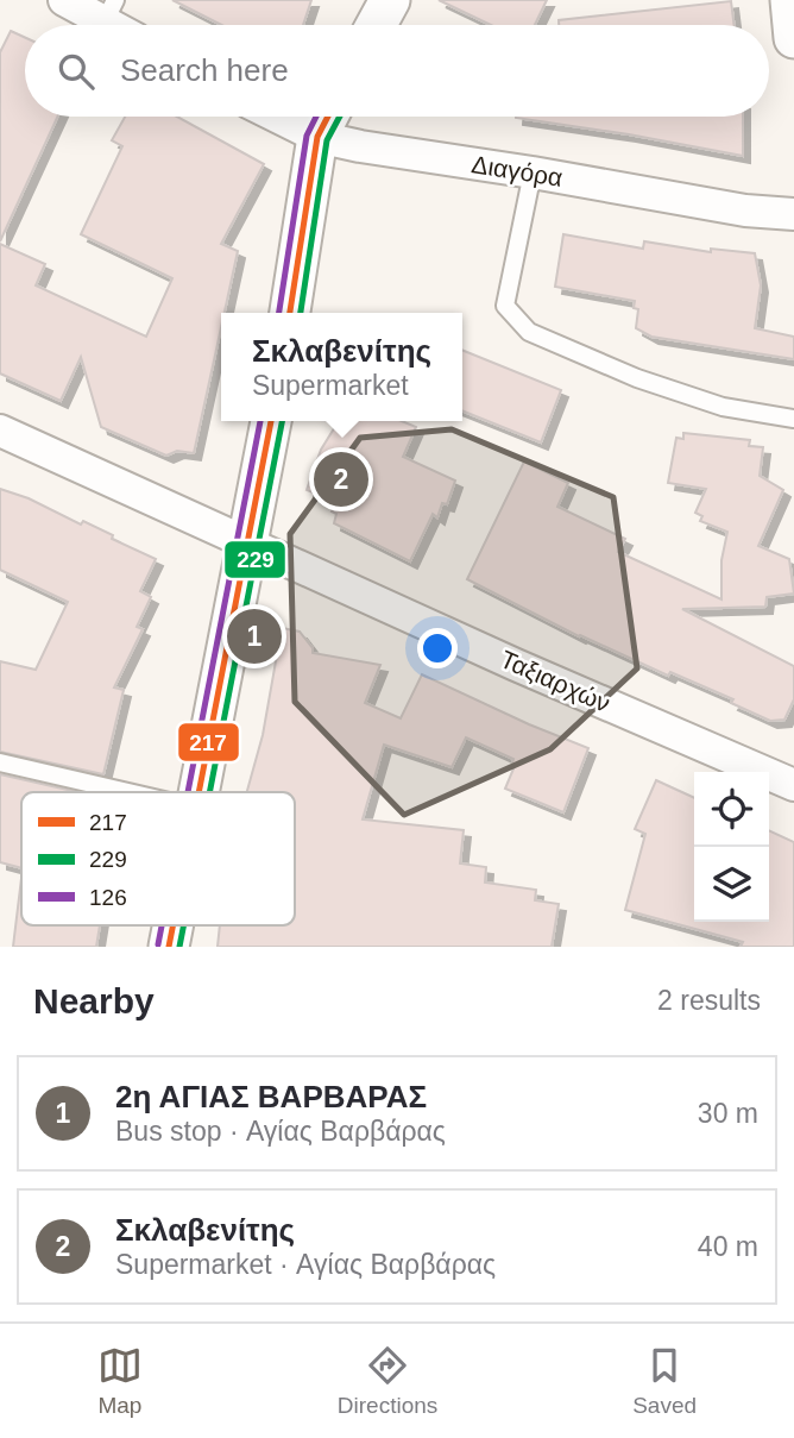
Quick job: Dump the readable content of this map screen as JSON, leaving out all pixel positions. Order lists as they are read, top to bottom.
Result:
{
  "streets": {
    "street": ["Διαγόρα", "Ταξιαρχών"]
  },
  "lines": ["transit line 217", "transit line 229", "transit line 126"],
  "legend": ["217", "229", "126"],
  "page": {
    "search": "Search here",
    "popup": ["Σκλαβενίτης", "Supermarket"],
    "pins": ["2", "1"],
    "heading": ["Nearby", "2 results"],
    "list": [
      {
        "mark": "1",
        "name": "2η ΑΓΙΑΣ ΒΑΡΒΑΡΑΣ",
        "note": "Bus stop · Αγίας Βαρβάρας",
        "value": "30 m"
      },
      {
        "mark": "2",
        "name": "Σκλαβενίτης",
        "note": "Supermarket · Αγίας Βαρβάρας",
        "value": "40 m"
      }
    ],
    "nav": ["Map", "Directions", "Saved"]
  }
}
